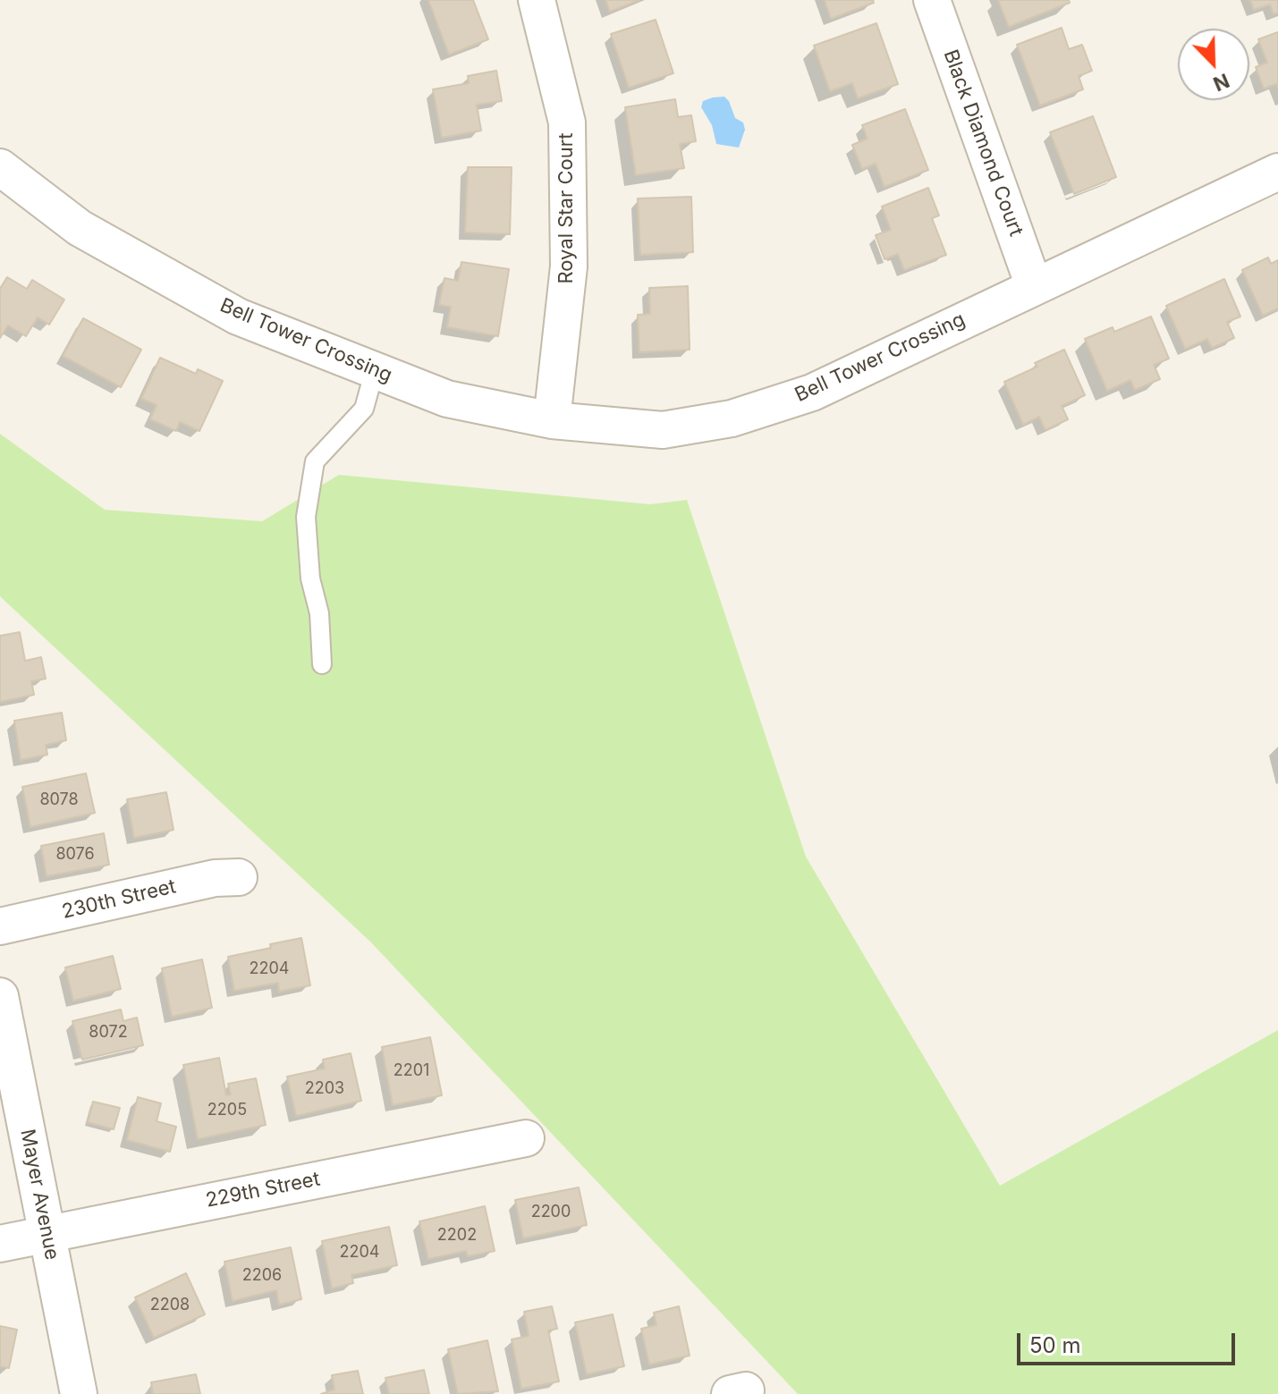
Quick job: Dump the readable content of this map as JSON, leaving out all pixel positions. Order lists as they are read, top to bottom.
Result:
{
  "streets": {
    "street": [
      "Black Diamond Court",
      "Royal Star Court",
      "Bell Tower Crossing",
      "230th Street",
      "229th Street",
      "Mayer Avenue"
    ]
  },
  "crossings": [
    ["Black Diamond Court", "Bell Tower Crossing"],
    ["Royal Star Court", "Bell Tower Crossing"],
    ["229th Street", "Mayer Avenue"]
  ],
  "house_numbers": [
    "8078",
    "8076",
    "2204",
    "8072",
    "2201",
    "2203",
    "2205",
    "2200",
    "2202",
    "2204",
    "2206",
    "2208"
  ],
  "scale_bar": "50 m",
  "north": "bottom right"
}
